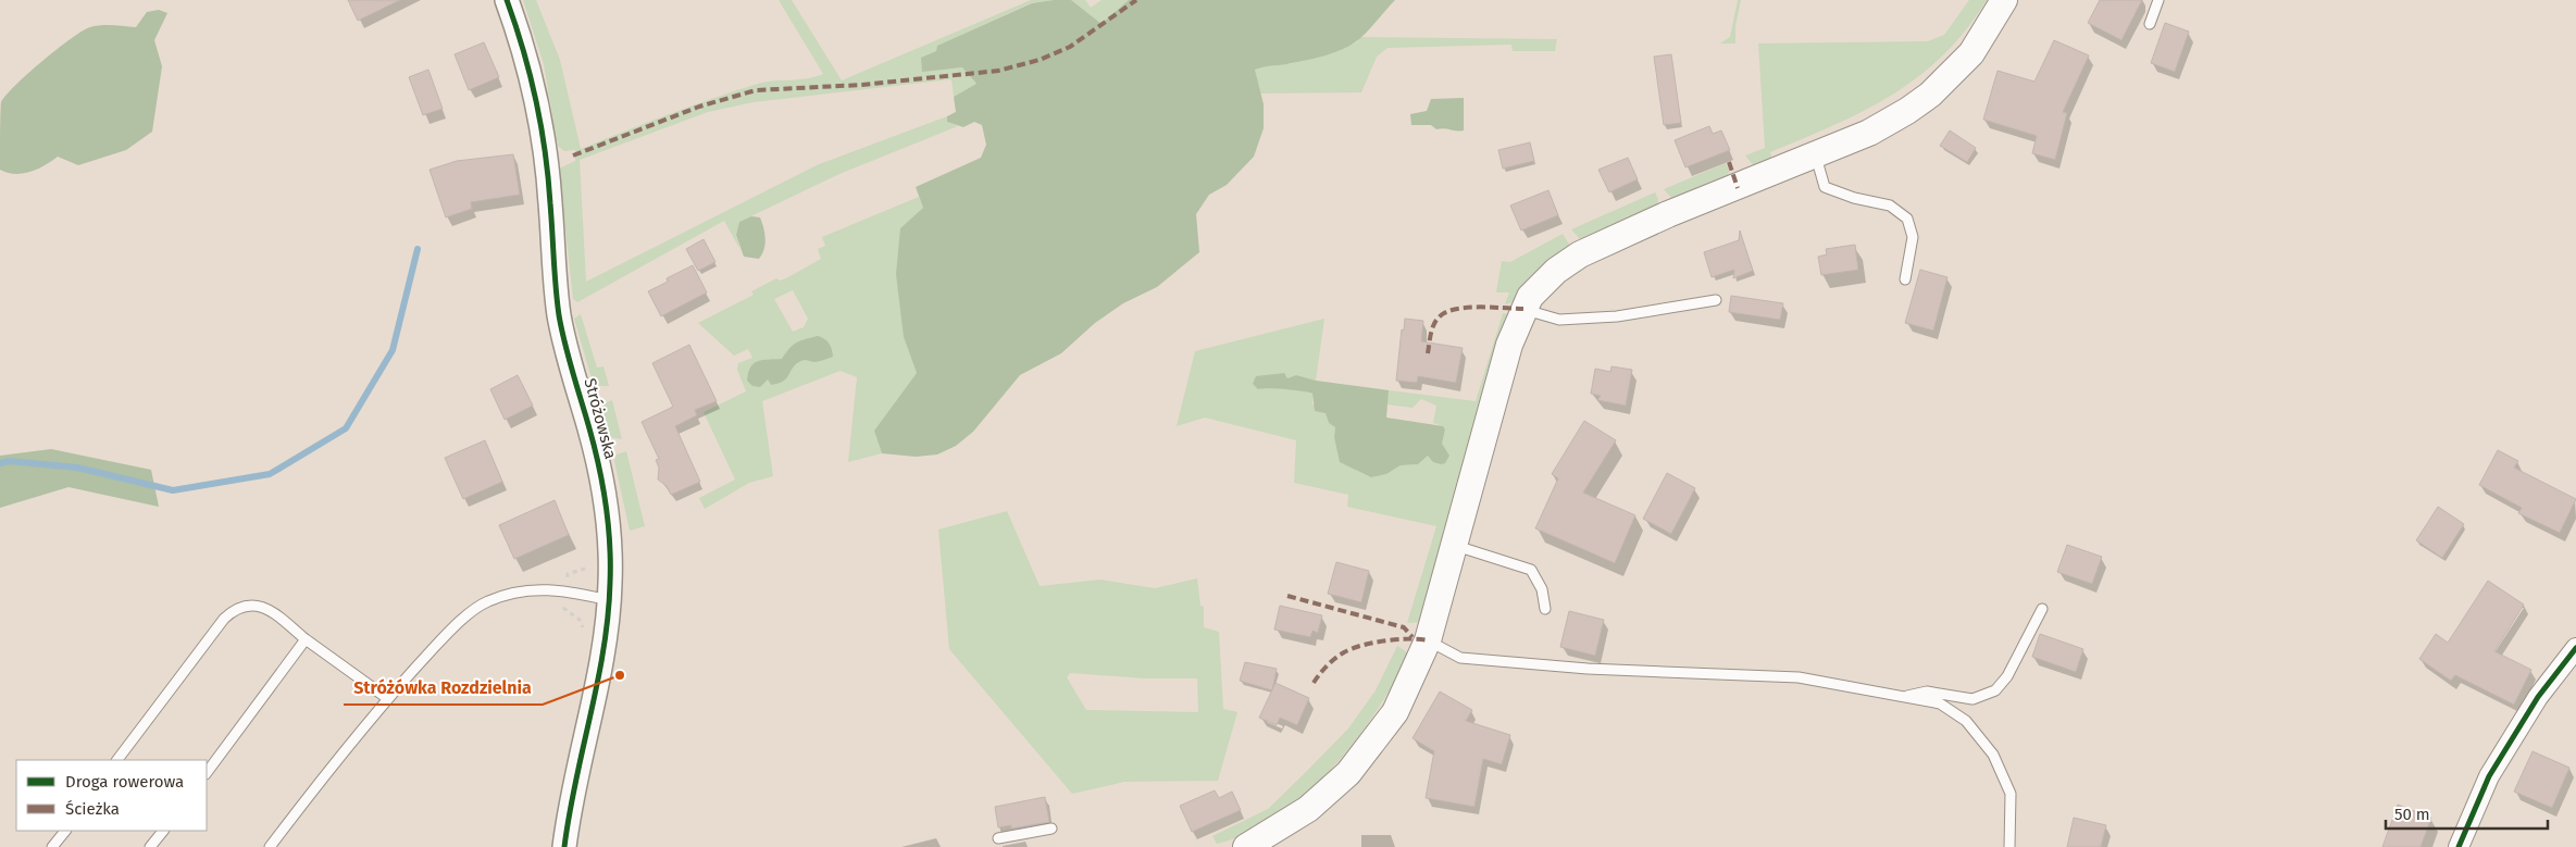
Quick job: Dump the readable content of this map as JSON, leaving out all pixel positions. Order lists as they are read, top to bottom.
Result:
{
  "streets": {
    "street": ["Stróżowska"]
  },
  "places": ["Stróżówka Rozdzielnia"],
  "legend": ["Droga rowerowa", "Ścieżka"],
  "scale_bar": "50 m"
}
